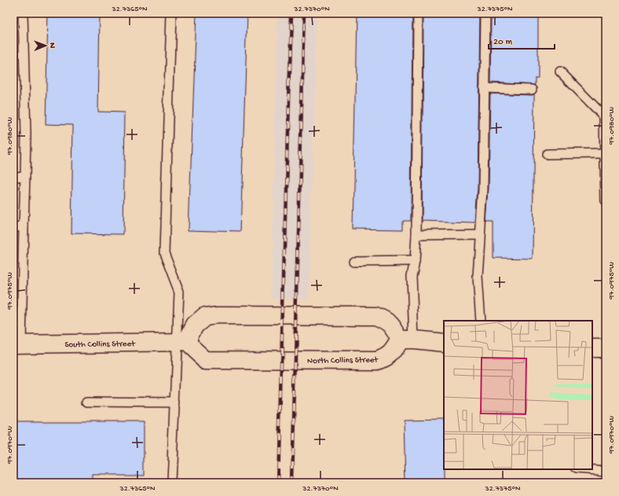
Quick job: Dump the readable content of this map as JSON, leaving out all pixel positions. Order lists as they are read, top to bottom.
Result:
{
  "streets": {
    "main road": ["South Collins Street", "North Collins Street"]
  },
  "crossings": [
    ["South Collins Street", "North Collins Street"]
  ],
  "scale_bar": "20 m",
  "north": "right",
  "coordinates": [
    "32.7365°N",
    "32.7370°N",
    "32.7375°N",
    "97.0980°W",
    "97.0975°W",
    "97.0970°W"
  ]
}
